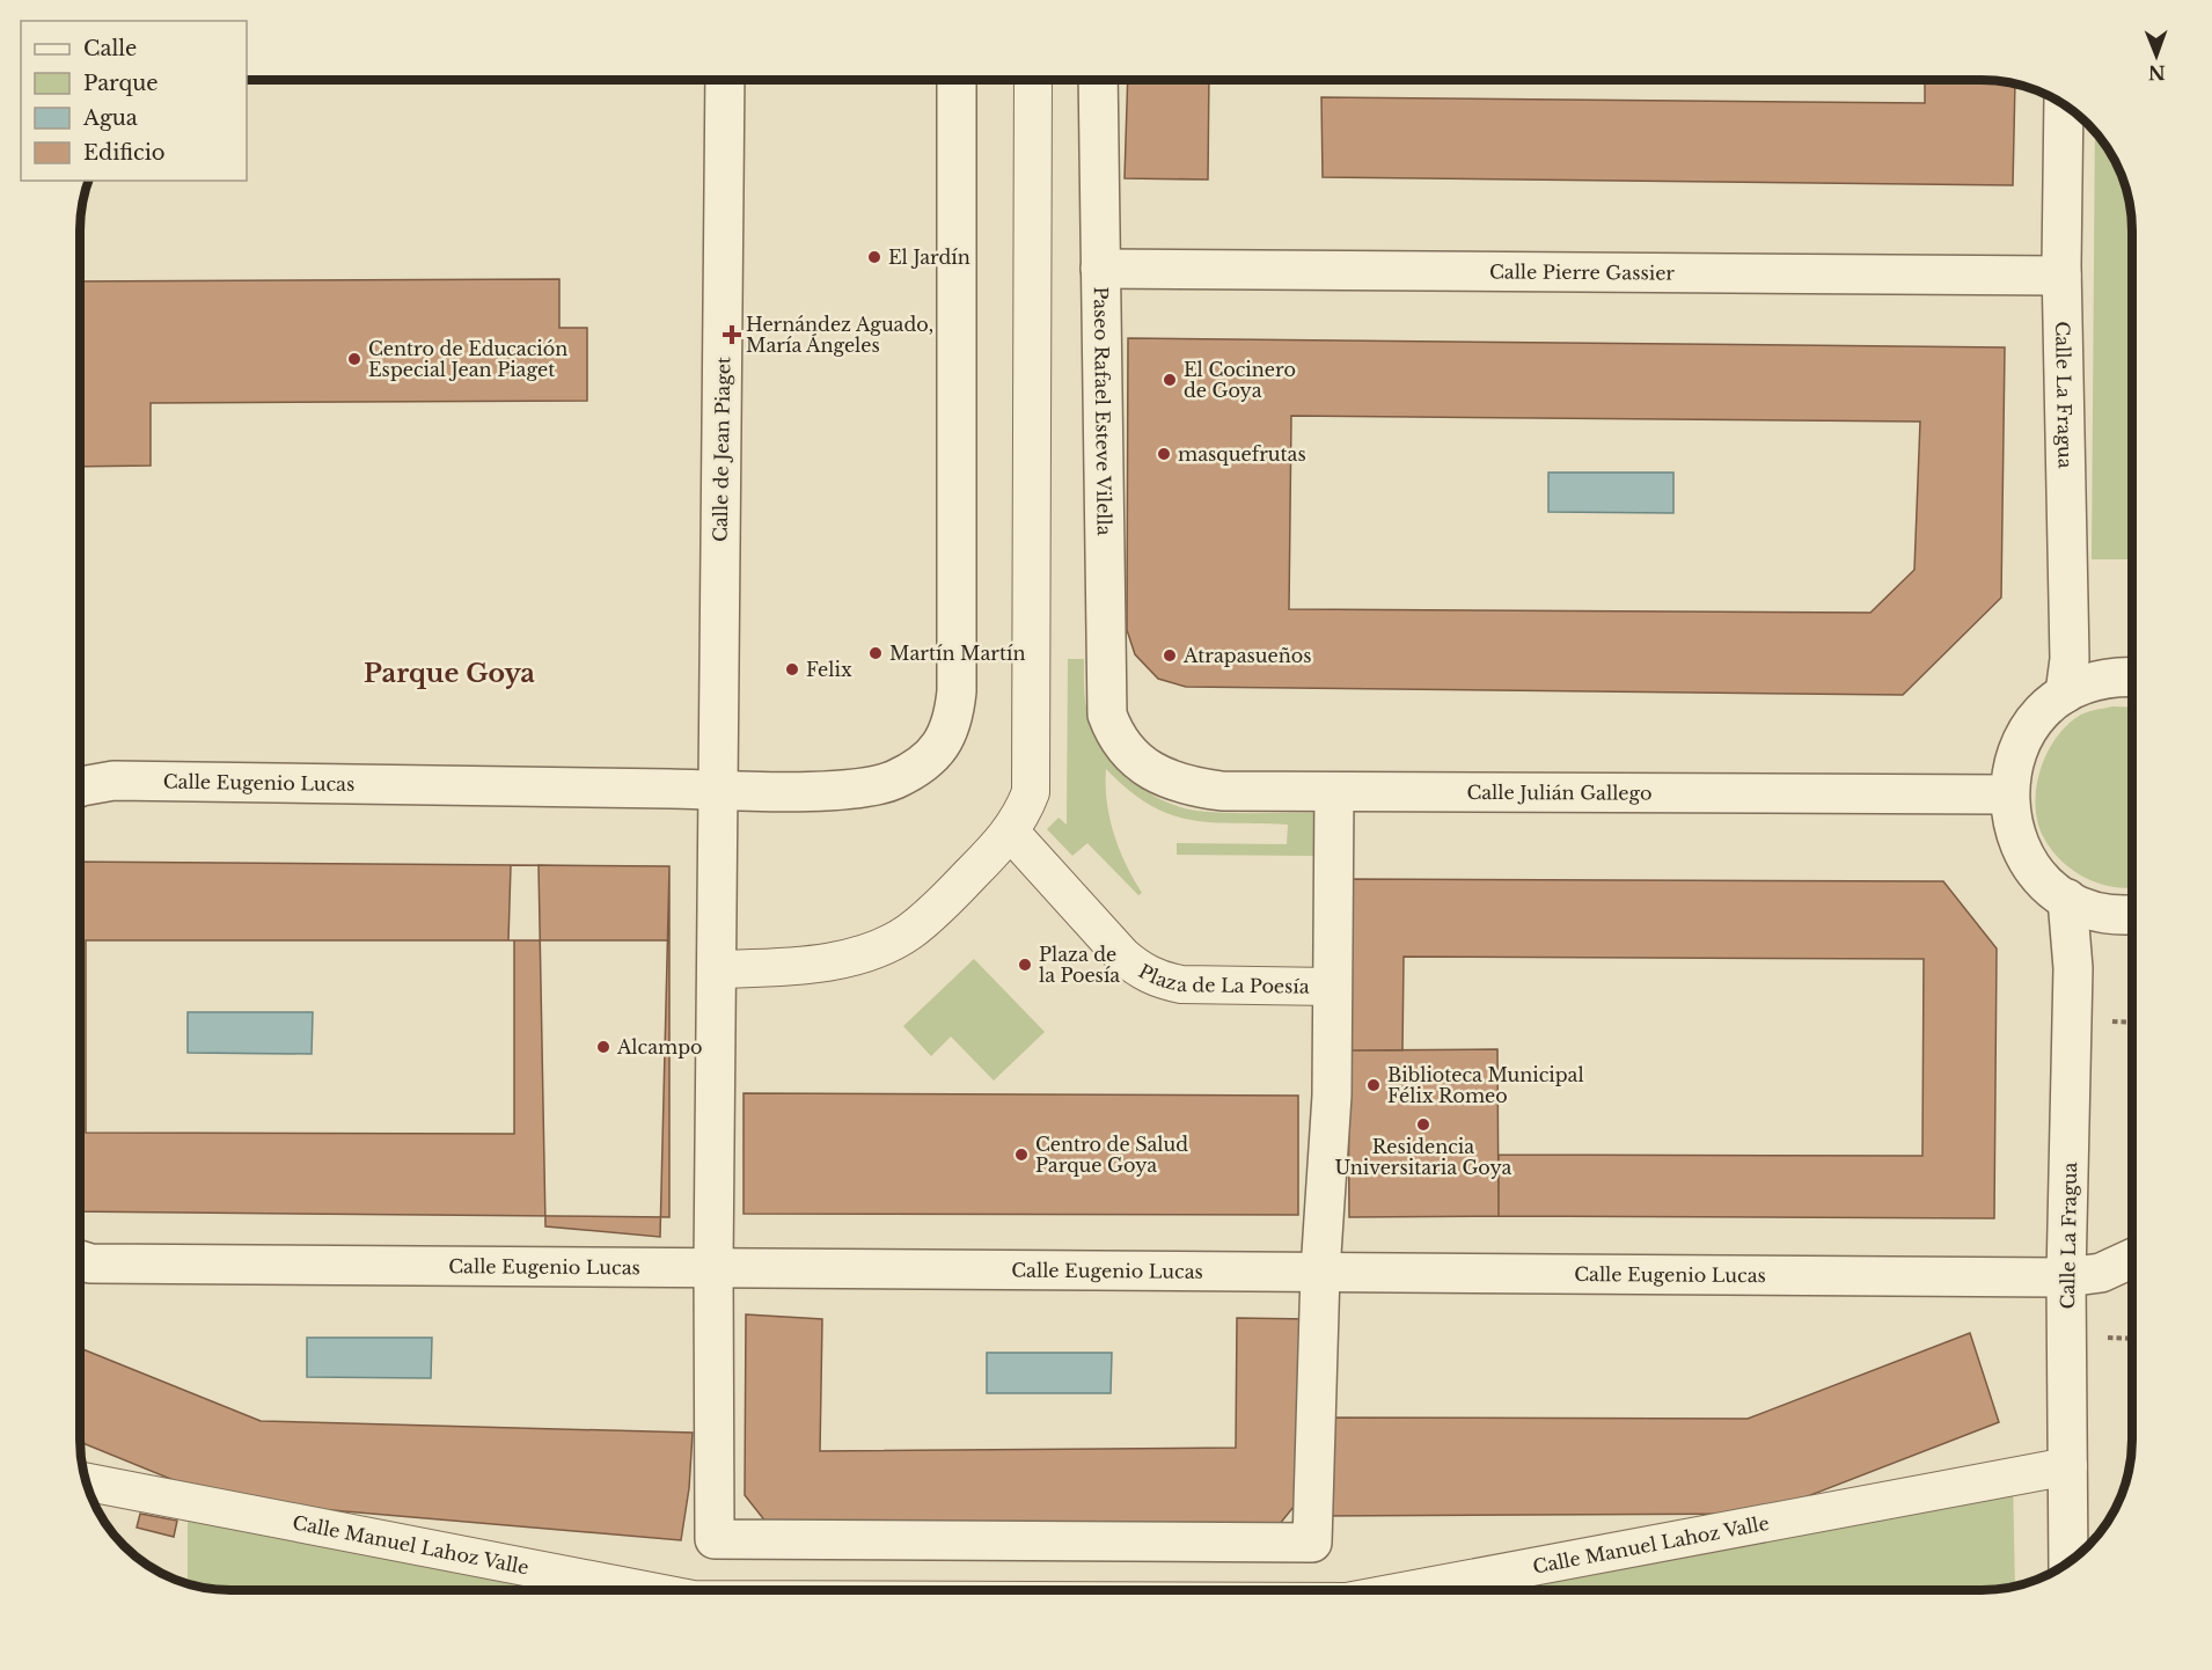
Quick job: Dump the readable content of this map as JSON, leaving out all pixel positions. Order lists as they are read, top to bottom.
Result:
{
  "streets": {
    "street": [
      "Calle Pierre Gassier",
      "Calle La Fragua",
      "Paseo Rafael Esteve Vilella",
      "Calle de Jean Piaget",
      "Calle Eugenio Lucas",
      "Calle Julián Gallego",
      "Plaza de La Poesía",
      "Calle Manuel Lahoz Valle"
    ]
  },
  "crossings": [
    ["Calle Pierre Gassier", "Calle La Fragua"],
    ["Calle Pierre Gassier", "Paseo Rafael Esteve Vilella"],
    ["Calle La Fragua", "Calle Eugenio Lucas"],
    ["Calle La Fragua", "Calle Manuel Lahoz Valle"],
    ["Paseo Rafael Esteve Vilella", "Calle Julián Gallego"],
    ["Calle de Jean Piaget", "Calle Eugenio Lucas"]
  ],
  "districts": ["Parque Goya"],
  "places": {
    "other": [
      "El Jardín",
      "Centro de Educación Especial Jean Piaget",
      "El Cocinero de Goya",
      "masquefrutas",
      "Martín Martín",
      "Atrapasueños",
      "Felix",
      "Plaza de la Poesía",
      "Alcampo",
      "Biblioteca Municipal Félix Romeo",
      "Residencia Universitaria Goya",
      "Centro de Salud Parque Goya"
    ],
    "health": ["Hernández Aguado, María Ángeles"]
  },
  "legend": [
    "Calle",
    "Parque",
    "Agua",
    "Edificio"
  ],
  "north": "bottom"
}
